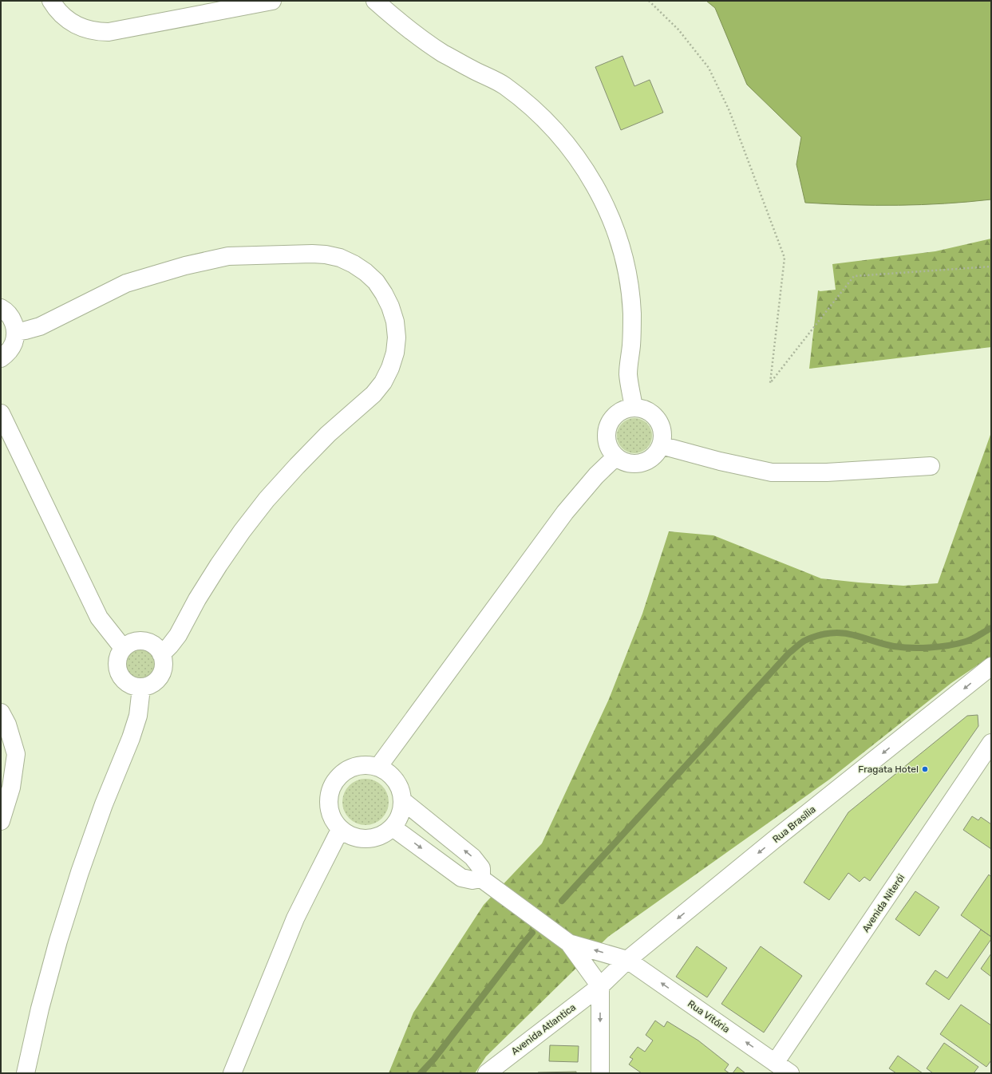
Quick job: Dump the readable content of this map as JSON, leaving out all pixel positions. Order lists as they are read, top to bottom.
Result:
{
  "streets": {
    "street": [
      "Rua Brasília",
      "Avenida Niterói",
      "Rua Vitória",
      "Avenida Atlantica"
    ]
  },
  "crossings": [
    ["Rua Brasília", "Rua Vitória"],
    ["Rua Brasília", "Avenida Atlantica"],
    ["Avenida Niterói", "Rua Vitória"]
  ],
  "one_way": ["Rua Brasília", "Rua Vitória"],
  "places": ["Fragata Hotel"]
}
